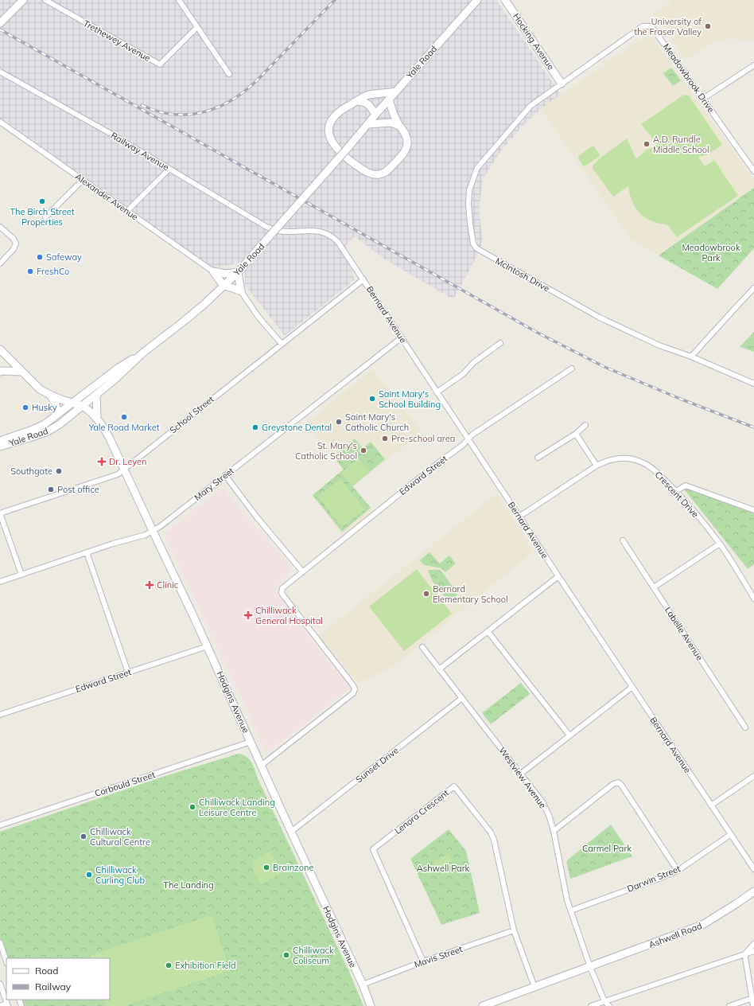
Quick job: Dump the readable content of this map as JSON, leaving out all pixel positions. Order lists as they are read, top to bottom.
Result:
{
  "streets": {
    "main road": [
      "Hocking Avenue",
      "Yale Road",
      "Hodgins Avenue",
      "Ashwell Road"
    ],
    "street": [
      "Trethewey Avenue",
      "Meadowbrook Drive",
      "Railway Avenue",
      "Alexander Avenue",
      "McIntosh Drive",
      "Bernard Avenue",
      "School Street",
      "Edward Street",
      "Mary Street",
      "Crescent Drive",
      "Labelle Avenue",
      "Sunset Drive",
      "Westview Avenue",
      "Corbould Street",
      "Lenora Crescent",
      "Darwin Street",
      "Mavis Street"
    ]
  },
  "crossings": [
    ["Hocking Avenue", "Meadowbrook Drive"],
    ["Hocking Avenue", "McIntosh Drive"],
    ["Yale Road", "Hodgins Avenue"],
    ["Meadowbrook Drive", "McIntosh Drive"],
    ["Railway Avenue", "Bernard Avenue"],
    ["Bernard Avenue", "School Street"],
    ["Bernard Avenue", "Edward Street"],
    ["Bernard Avenue", "Mary Street"],
    ["Bernard Avenue", "Crescent Drive"],
    ["Bernard Avenue", "Darwin Street"],
    ["School Street", "Hodgins Avenue"],
    ["Edward Street", "Hodgins Avenue"],
    ["Mary Street", "Hodgins Avenue"],
    ["Hodgins Avenue", "Sunset Drive"],
    ["Hodgins Avenue", "Corbould Street"],
    ["Hodgins Avenue", "Mavis Street"],
    ["Sunset Drive", "Westview Avenue"],
    ["Westview Avenue", "Darwin Street"],
    ["Westview Avenue", "Ashwell Road"],
    ["Lenora Crescent", "Ashwell Road"],
    ["Lenora Crescent", "Mavis Street"]
  ],
  "parks": [
    "Meadowbrook Park",
    "Carmel Park",
    "Ashwell Park",
    "The Landing"
  ],
  "places": {
    "other": [
      "University of the Fraser Valley",
      "A.D. Rundle Middle School",
      "The Birch Street Properties",
      "Safeway",
      "FreshCo",
      "Saint Mary's School Building",
      "Husky",
      "Yale Road Market",
      "Saint Mary's Catholic Church",
      "Greystone Dental",
      "Pre-school area",
      "St. Mary's Catholic School",
      "Southgate",
      "Post office",
      "Bernard Elementary School",
      "Chilliwack Landing Leisure Centre",
      "Chilliwack Cultural Centre",
      "Brainzone",
      "Chilliwack Curling Club",
      "Chilliwack Coliseum",
      "Exhibition Field"
    ],
    "health": ["Dr. Leyen", "Clinic", "Chilliwack General Hospital"]
  },
  "legend": ["Road", "Railway"]
}
